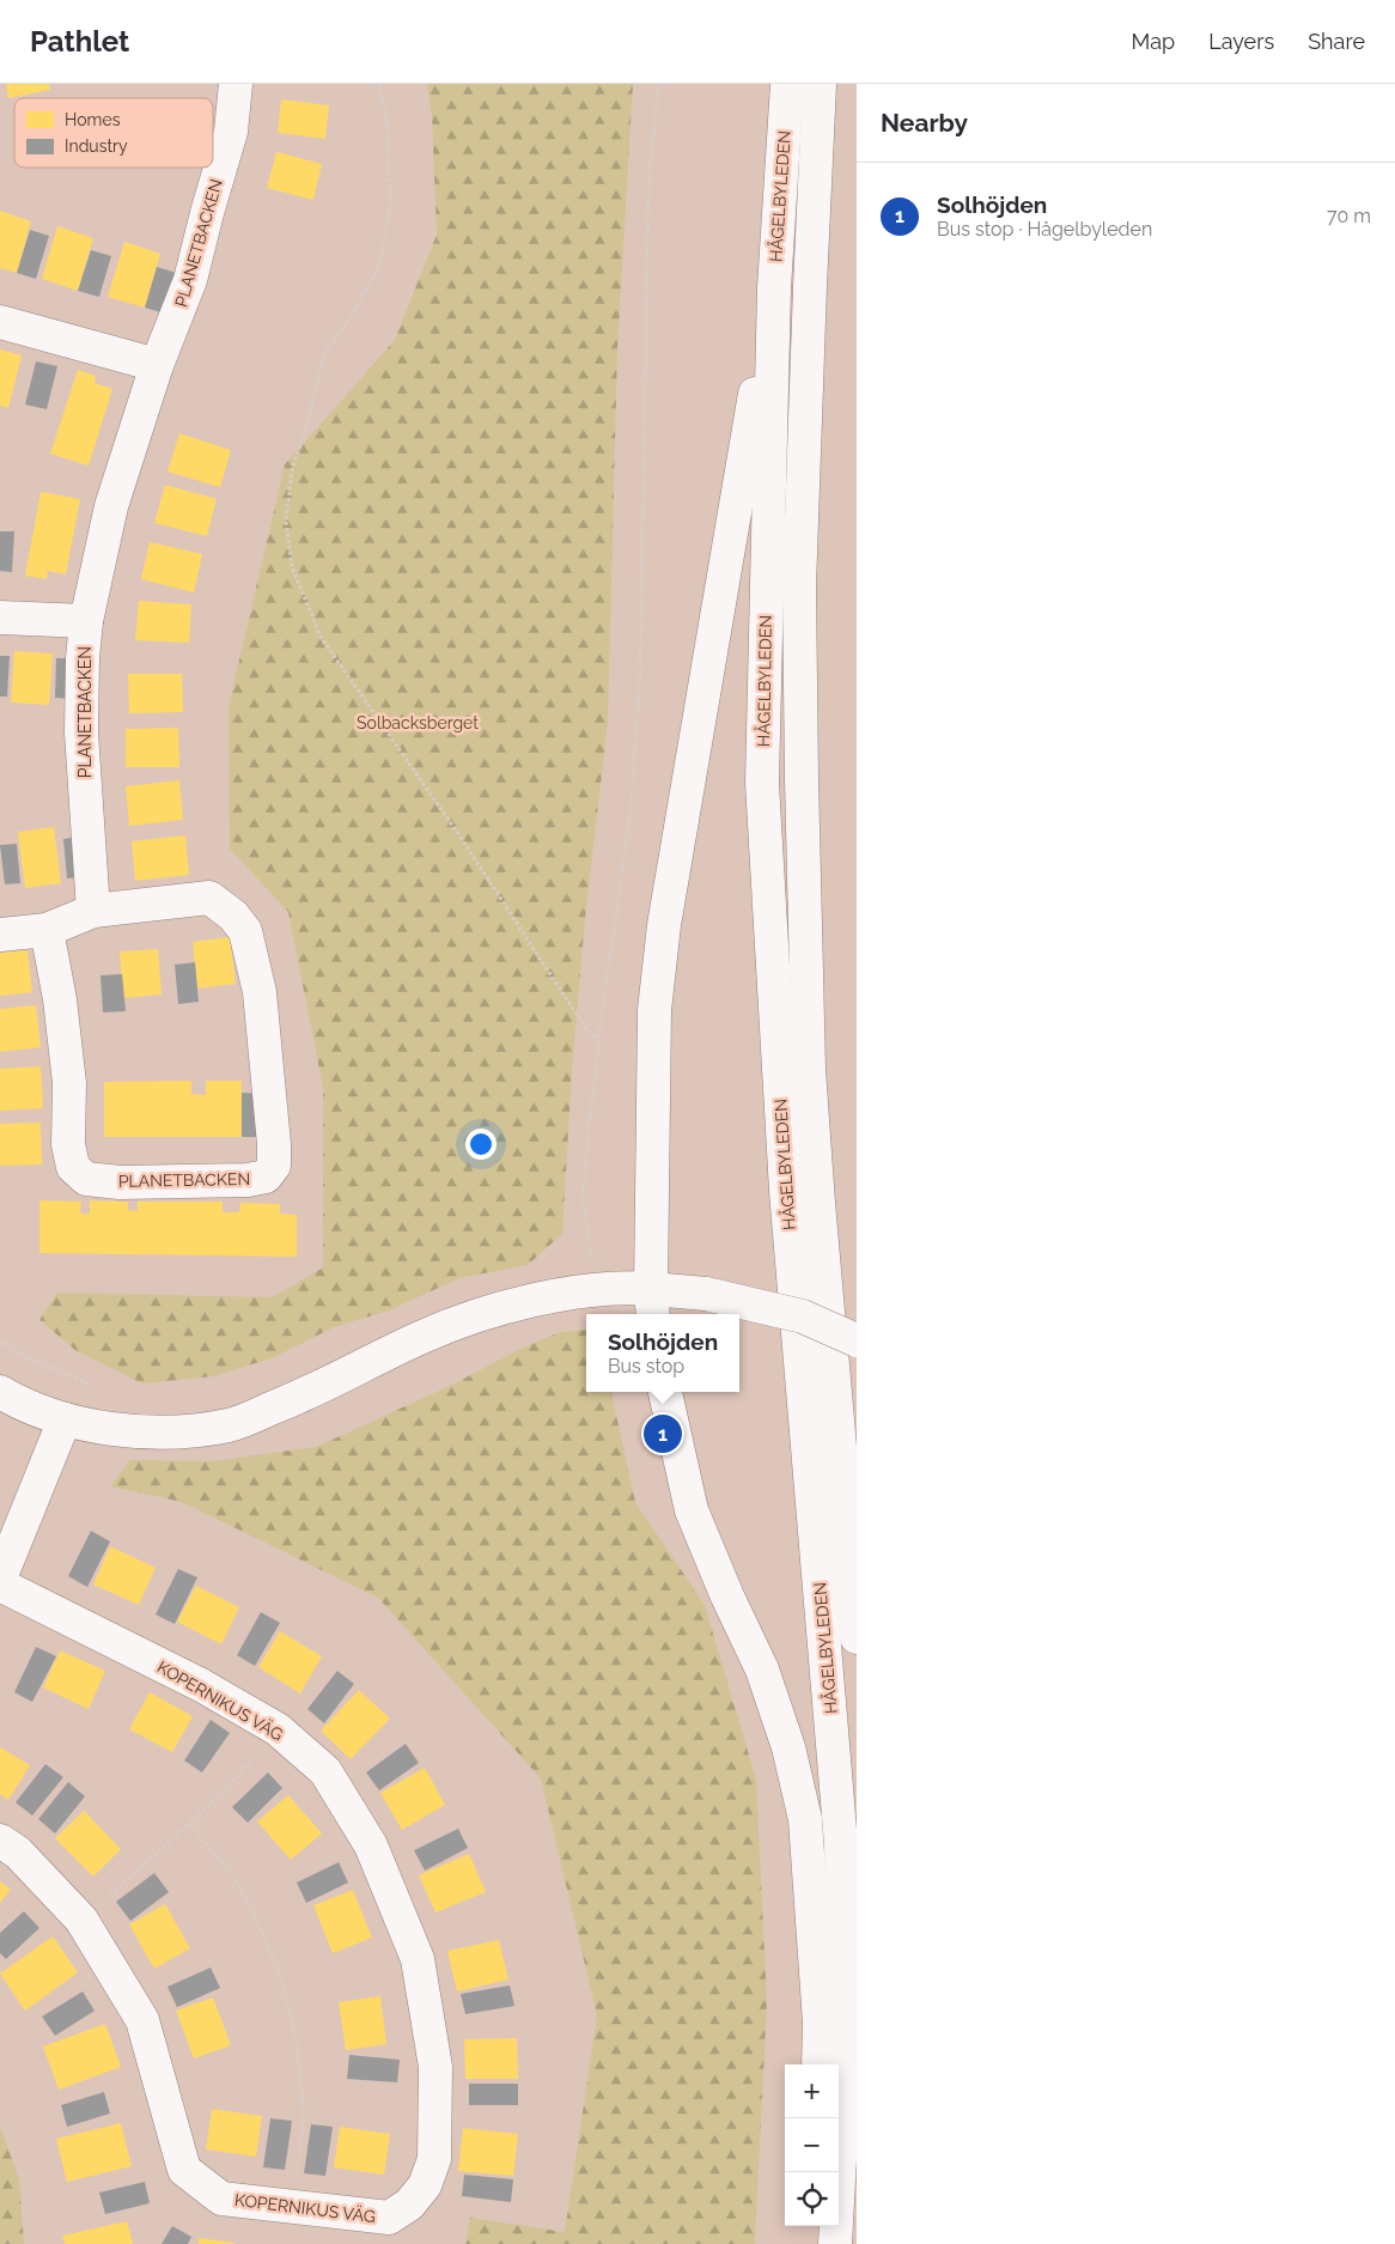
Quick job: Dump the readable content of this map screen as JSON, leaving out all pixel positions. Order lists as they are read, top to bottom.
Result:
{
  "streets": {
    "main road": ["HÅGELBYLEDEN", "PLANETBACKEN", "KOPERNIKUS VÄG"]
  },
  "parks": ["Solbacksberget"],
  "legend": ["Homes", "Industry"],
  "page": {
    "header": "Pathlet",
    "nav": ["Map", "Layers", "Share"],
    "heading": "Nearby",
    "list": [
      {
        "mark": "1",
        "name": "Solhöjden",
        "note": "Bus stop · Hågelbyleden",
        "value": "70 m"
      }
    ],
    "popup": ["Solhöjden", "Bus stop"],
    "pins": "1",
    "map_buttons": ["+", "−"]
  }
}
